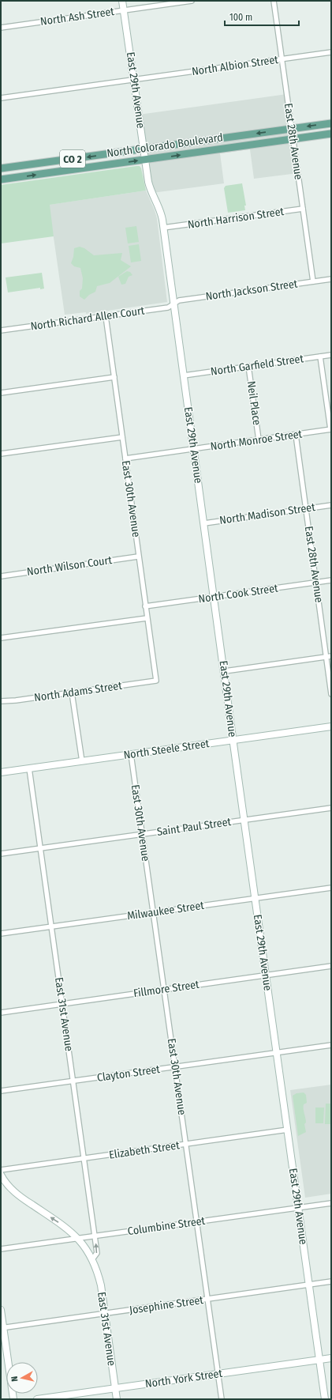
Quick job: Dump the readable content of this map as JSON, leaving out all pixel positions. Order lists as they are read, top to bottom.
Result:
{
  "streets": {
    "main road": ["North Colorado Boulevard", "CO 2"],
    "street": [
      "North Ash Street",
      "North Albion Street",
      "East 29th Avenue",
      "East 28th Avenue",
      "North Harrison Street",
      "North Jackson Street",
      "North Richard Allen Court",
      "North Garfield Street",
      "Neil Place",
      "North Monroe Street",
      "East 30th Avenue",
      "North Madison Street",
      "North Wilson Court",
      "North Cook Street",
      "North Adams Street",
      "North Steele Street",
      "Saint Paul Street",
      "Milwaukee Street",
      "Fillmore Street",
      "East 31st Avenue",
      "Clayton Street",
      "Elizabeth Street",
      "Columbine Street",
      "Josephine Street",
      "North York Street"
    ]
  },
  "crossings": [
    ["North Ash Street", "East 29th Avenue"],
    ["North Albion Street", "East 29th Avenue"],
    ["North Albion Street", "East 28th Avenue"],
    ["East 29th Avenue", "North Colorado Boulevard"],
    ["East 29th Avenue", "North Harrison Street"],
    ["East 29th Avenue", "North Jackson Street"],
    ["East 29th Avenue", "North Richard Allen Court"],
    ["East 29th Avenue", "North Garfield Street"],
    ["East 29th Avenue", "North Monroe Street"],
    ["East 29th Avenue", "North Madison Street"],
    ["East 29th Avenue", "North Cook Street"],
    ["East 29th Avenue", "North Steele Street"],
    ["East 29th Avenue", "Saint Paul Street"],
    ["East 29th Avenue", "Milwaukee Street"],
    ["East 29th Avenue", "Fillmore Street"],
    ["East 29th Avenue", "Clayton Street"],
    ["East 29th Avenue", "Elizabeth Street"],
    ["East 29th Avenue", "Columbine Street"],
    ["East 29th Avenue", "Josephine Street"],
    ["East 29th Avenue", "North York Street"],
    ["East 28th Avenue", "North Colorado Boulevard"],
    ["East 28th Avenue", "North Harrison Street"],
    ["East 28th Avenue", "North Jackson Street"],
    ["East 28th Avenue", "North Monroe Street"],
    ["East 28th Avenue", "North Madison Street"],
    ["East 28th Avenue", "North Cook Street"],
    ["North Jackson Street", "North Richard Allen Court"],
    ["North Richard Allen Court", "East 30th Avenue"],
    ["North Garfield Street", "Neil Place"],
    ["Neil Place", "North Monroe Street"],
    ["North Monroe Street", "East 30th Avenue"],
    ["East 30th Avenue", "North Wilson Court"],
    ["East 30th Avenue", "North Cook Street"],
    ["East 30th Avenue", "North Adams Street"],
    ["East 30th Avenue", "North Steele Street"],
    ["East 30th Avenue", "Saint Paul Street"],
    ["East 30th Avenue", "Milwaukee Street"],
    ["East 30th Avenue", "Fillmore Street"],
    ["East 30th Avenue", "Clayton Street"],
    ["East 30th Avenue", "Elizabeth Street"],
    ["East 30th Avenue", "Columbine Street"],
    ["East 30th Avenue", "Josephine Street"],
    ["East 30th Avenue", "North York Street"],
    ["North Steele Street", "East 31st Avenue"],
    ["Saint Paul Street", "East 31st Avenue"],
    ["Milwaukee Street", "East 31st Avenue"],
    ["Fillmore Street", "East 31st Avenue"],
    ["East 31st Avenue", "Clayton Street"],
    ["East 31st Avenue", "Elizabeth Street"],
    ["East 31st Avenue", "Columbine Street"],
    ["East 31st Avenue", "Josephine Street"],
    ["East 31st Avenue", "North York Street"]
  ],
  "scale_bar": "100 m",
  "north": "left"
}
